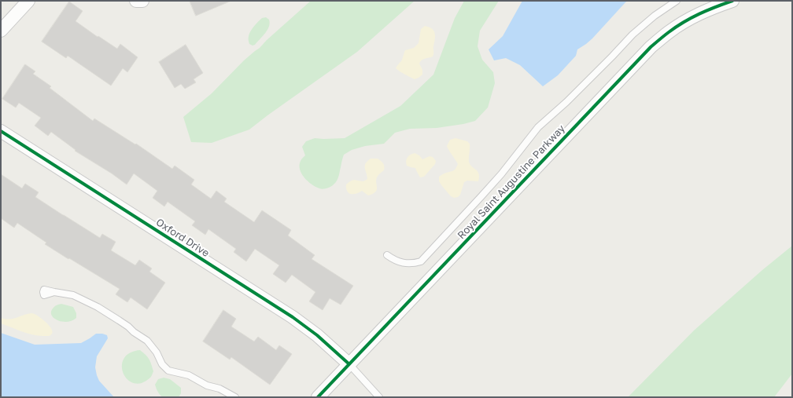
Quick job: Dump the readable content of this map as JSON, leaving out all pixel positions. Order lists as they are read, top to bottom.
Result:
{
  "streets": {
    "street": ["Royal Saint Augustine Parkway", "Oxford Drive"]
  },
  "crossings": [
    ["Royal Saint Augustine Parkway", "Oxford Drive"]
  ]
}
